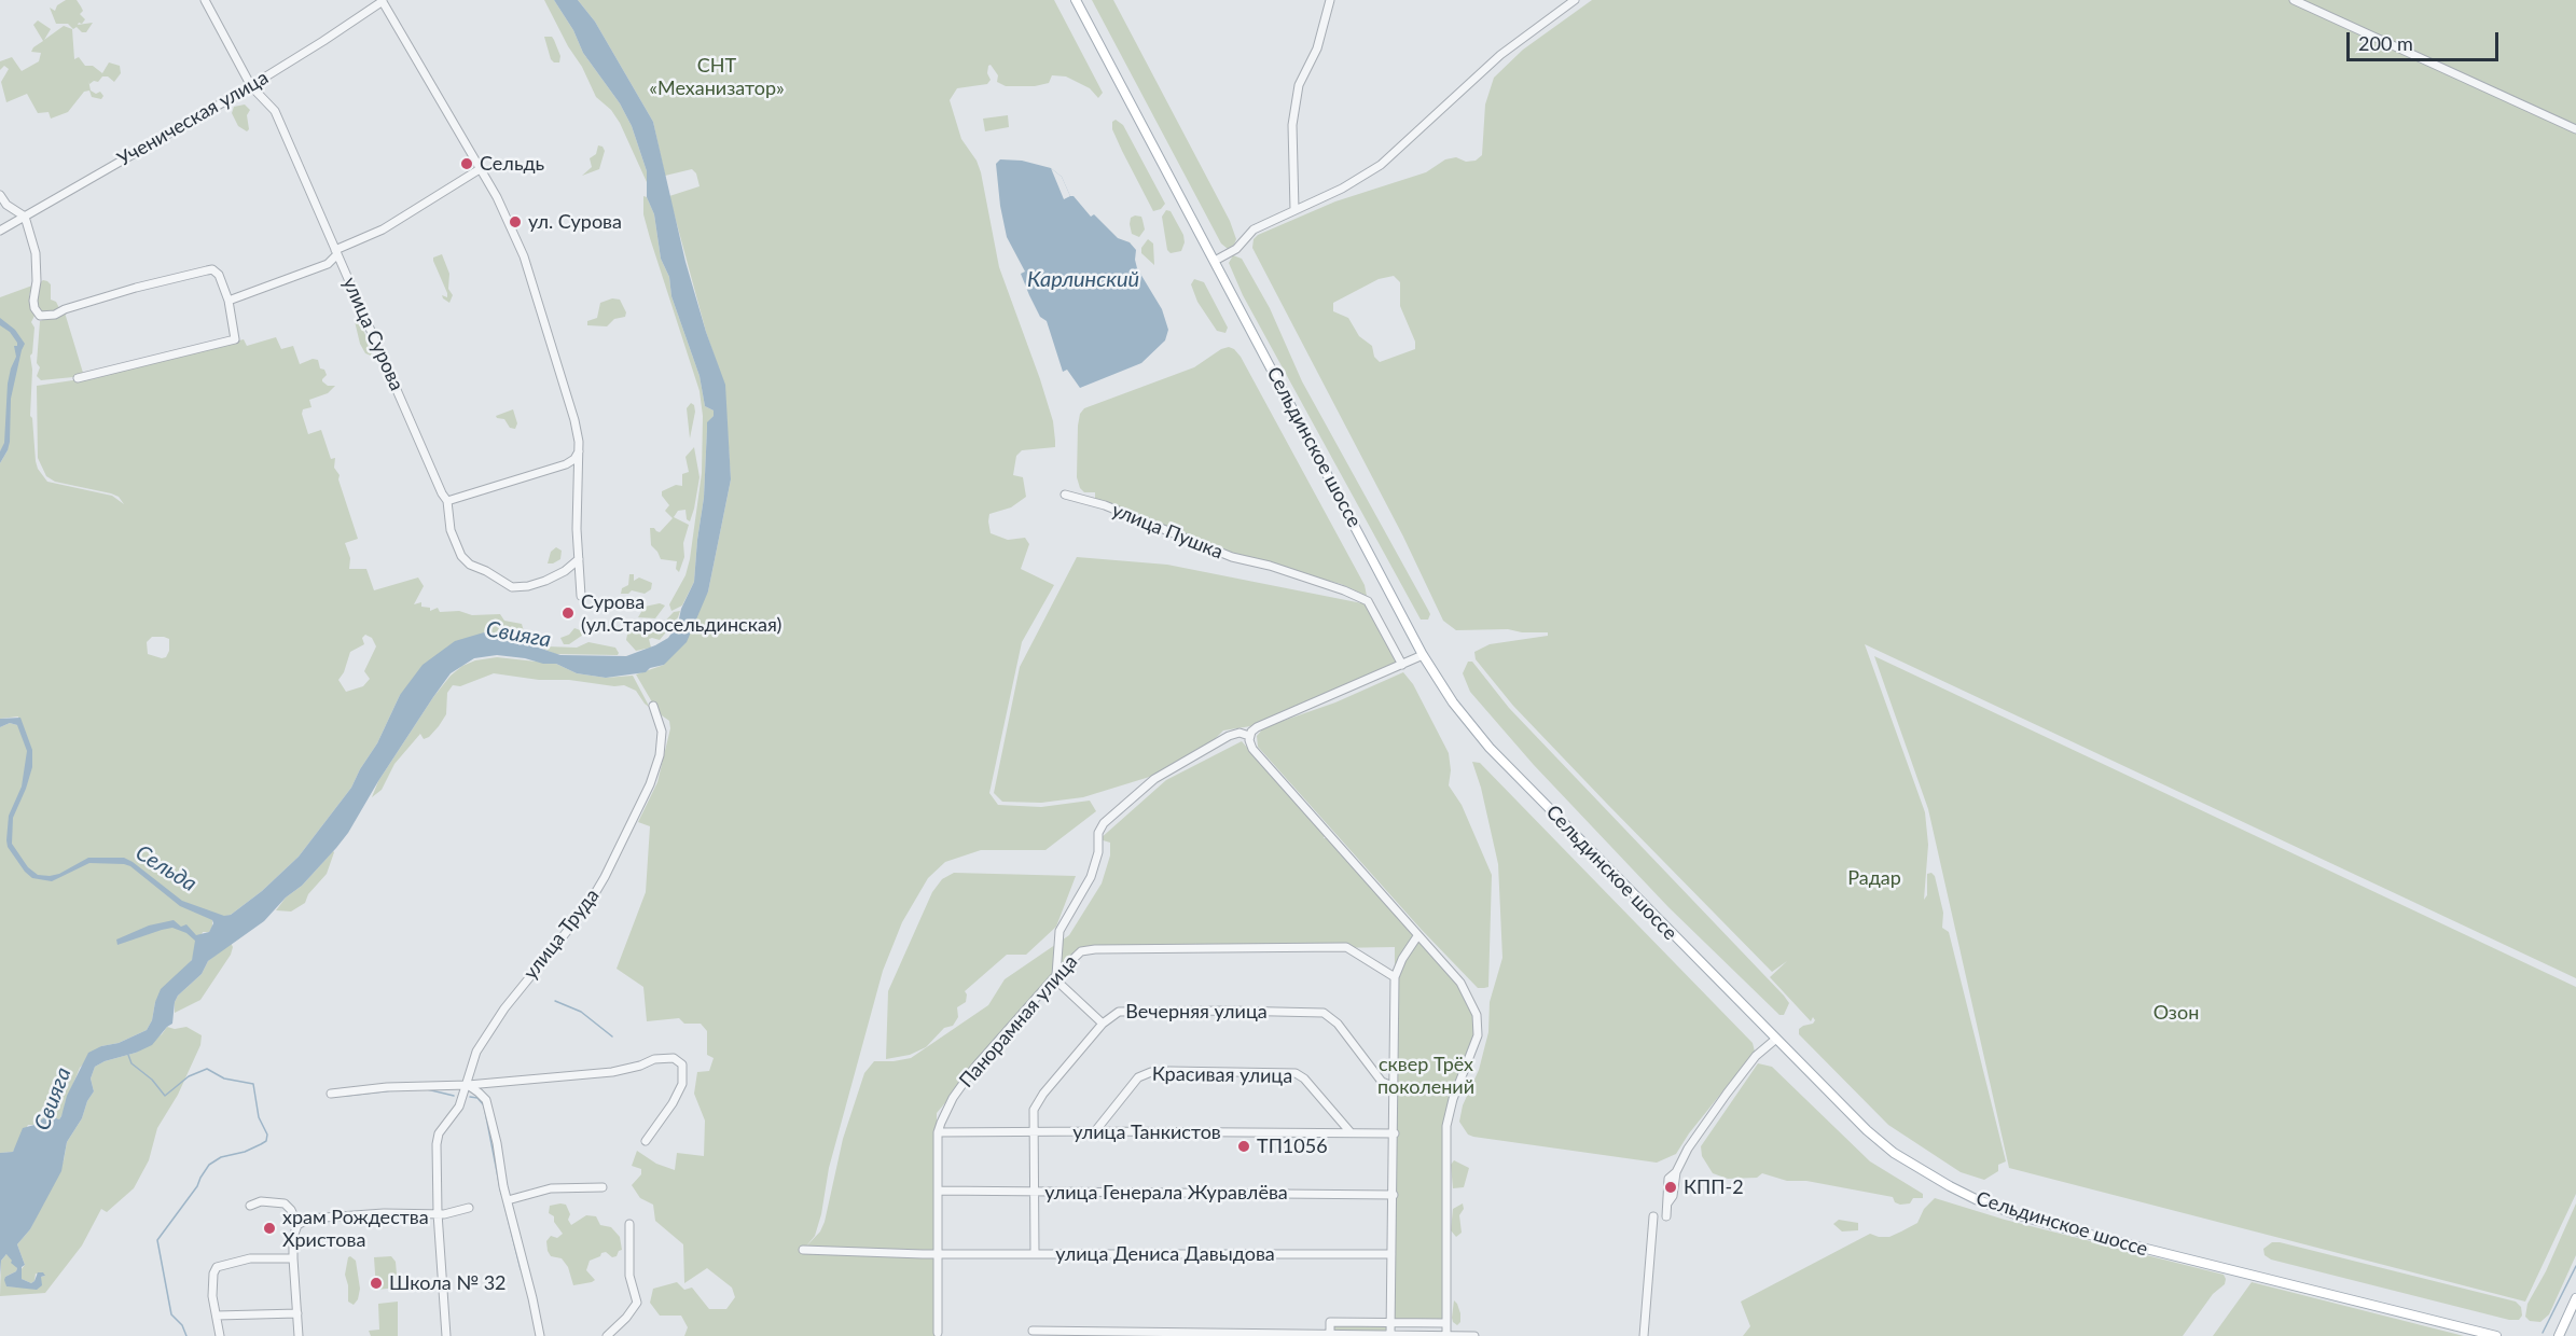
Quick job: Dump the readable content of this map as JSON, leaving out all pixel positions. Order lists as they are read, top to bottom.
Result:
{
  "streets": {
    "main road": ["Сельдинское шоссе"],
    "street": [
      "Ученическая улица",
      "улица Сурова",
      "улица Пушка",
      "улица Труда",
      "Вечерняя улица",
      "Панорамная улица",
      "Красивая улица",
      "улица Танкистов",
      "улица Генерала Журавлёва",
      "улица Дениса Давыдова"
    ]
  },
  "crossings": [
    ["Ученическая улица", "улица Сурова"],
    ["Вечерняя улица", "улица Танкистов"],
    ["Вечерняя улица", "улица Генерала Журавлёва"],
    ["Вечерняя улица", "улица Дениса Давыдова"],
    ["Панорамная улица", "улица Танкистов"],
    ["Панорамная улица", "улица Генерала Журавлёва"],
    ["Панорамная улица", "улица Дениса Давыдова"],
    ["Красивая улица", "улица Танкистов"]
  ],
  "water": ["Карлинский", "Свияга", "Сельда"],
  "parks": [
    "СНТ «Механизатор»",
    "Радар",
    "Озон",
    "сквер Трёх поколений"
  ],
  "places": [
    "Сельдь",
    "ул. Сурова",
    "Сурова (ул.Старосельдинская)",
    "ТП1056",
    "КПП-2",
    "храм Рождества Христова",
    "Школа № 32"
  ],
  "scale_bar": "200 m"
}
